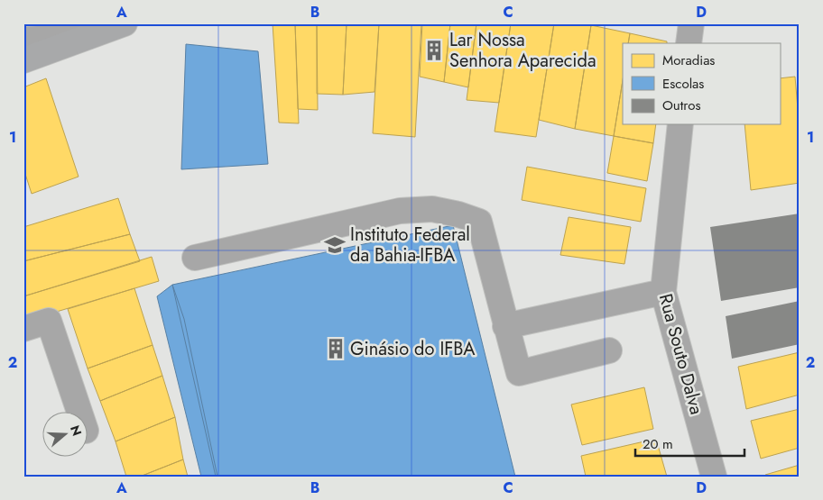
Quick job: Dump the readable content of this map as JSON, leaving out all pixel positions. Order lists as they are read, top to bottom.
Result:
{
  "streets": {
    "street": ["Rua Souto Dalva"]
  },
  "places": {
    "building": ["Lar Nossa Senhora Aparecida", "Ginásio do IFBA"],
    "school or university": ["Instituto Federal da Bahia-IFBA"]
  },
  "legend": ["Moradias", "Escolas", "Outros"],
  "scale_bar": "20 m",
  "north": "right",
  "grid": {
    "columns": [
      "A",
      "B",
      "C",
      "D"
    ],
    "rows": ["1", "2"]
  }
}
